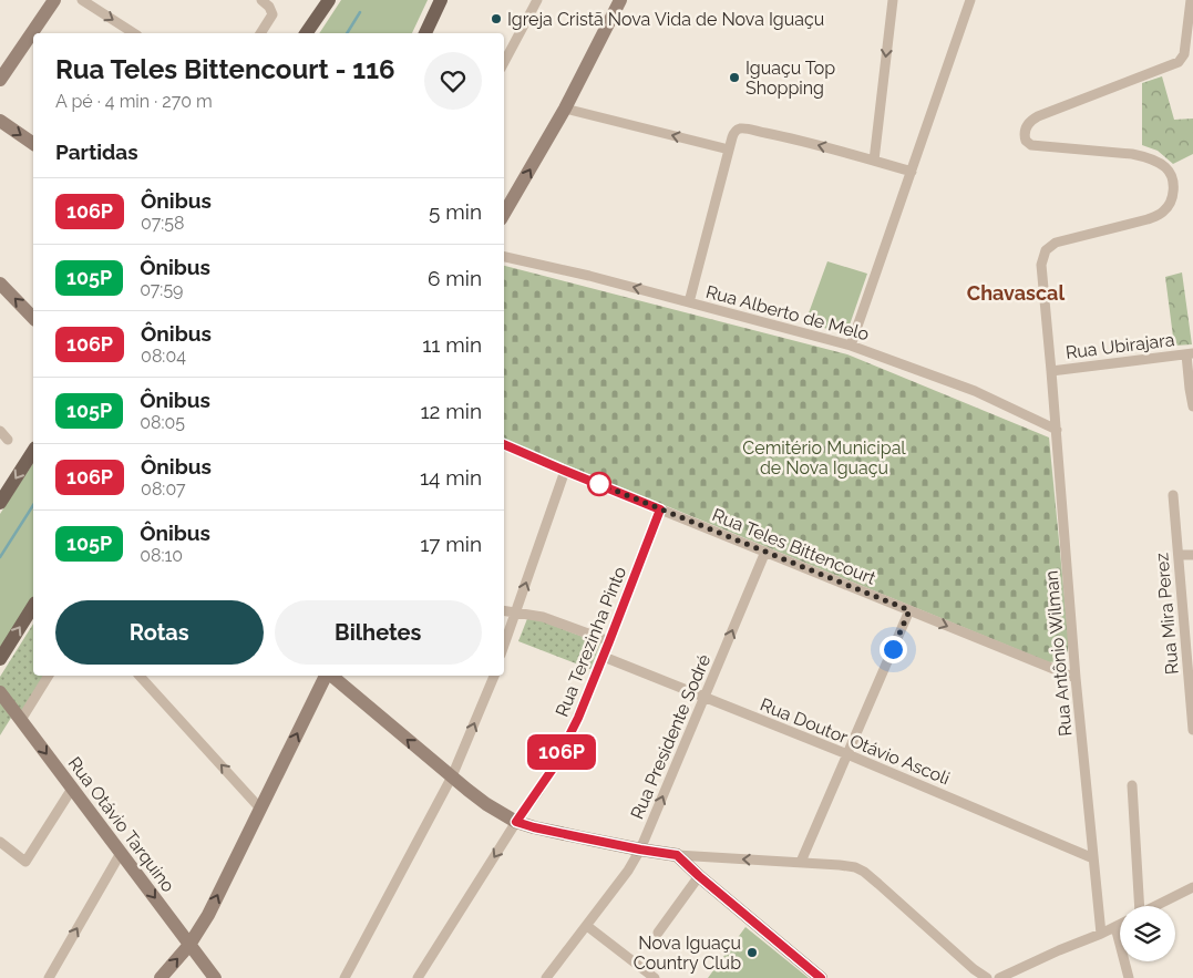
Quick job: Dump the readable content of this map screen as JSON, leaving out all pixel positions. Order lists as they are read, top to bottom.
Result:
{
  "streets": {
    "main road": ["Rua Otávio Tarquino"],
    "street": [
      "Rua Alberto de Melo",
      "Rua Ubirajara",
      "Rua Teles Bittencourt",
      "Rua Mira Perez",
      "Rua Terezinha Pinto",
      "Rua Antônio Wilman",
      "Rua Presidente Sodré",
      "Rua Doutor Otávio Ascoli"
    ]
  },
  "crossings": [
    ["Rua Alberto de Melo", "Rua Antônio Wilman"],
    ["Rua Ubirajara", "Rua Antônio Wilman"],
    ["Rua Teles Bittencourt", "Rua Terezinha Pinto"],
    ["Rua Teles Bittencourt", "Rua Antônio Wilman"],
    ["Rua Teles Bittencourt", "Rua Presidente Sodré"],
    ["Rua Terezinha Pinto", "Rua Doutor Otávio Ascoli"],
    ["Rua Antônio Wilman", "Rua Doutor Otávio Ascoli"],
    ["Rua Presidente Sodré", "Rua Doutor Otávio Ascoli"]
  ],
  "one_way": ["Rua Presidente Sodré", "Rua Otávio Tarquino"],
  "districts": ["Chavascal"],
  "parks": ["Cemitério Municipal de Nova Iguaçu"],
  "places": ["Igreja Cristã Nova Vida de Nova Iguaçu", "Iguaçu Top Shopping", "Nova Iguaçu Country Club"],
  "lines": ["bus line 106P"],
  "page": {
    "on_map": "106P",
    "heading": [
      ["Rua Teles Bittencourt - 116", "A pé · 4 min · 270 m"],
      "Partidas"
    ],
    "list": [
      {
        "mark": "106P",
        "name": "Ônibus",
        "note": "07:58",
        "value": "5 min"
      },
      {
        "mark": "105P",
        "name": "Ônibus",
        "note": "07:59",
        "value": "6 min"
      },
      {
        "mark": "106P",
        "name": "Ônibus",
        "note": "08:04",
        "value": "11 min"
      },
      {
        "mark": "105P",
        "name": "Ônibus",
        "note": "08:05",
        "value": "12 min"
      },
      {
        "mark": "106P",
        "name": "Ônibus",
        "note": "08:07",
        "value": "14 min"
      },
      {
        "mark": "105P",
        "name": "Ônibus",
        "note": "08:10",
        "value": "17 min"
      }
    ],
    "buttons": ["Rotas", "Bilhetes"]
  }
}
